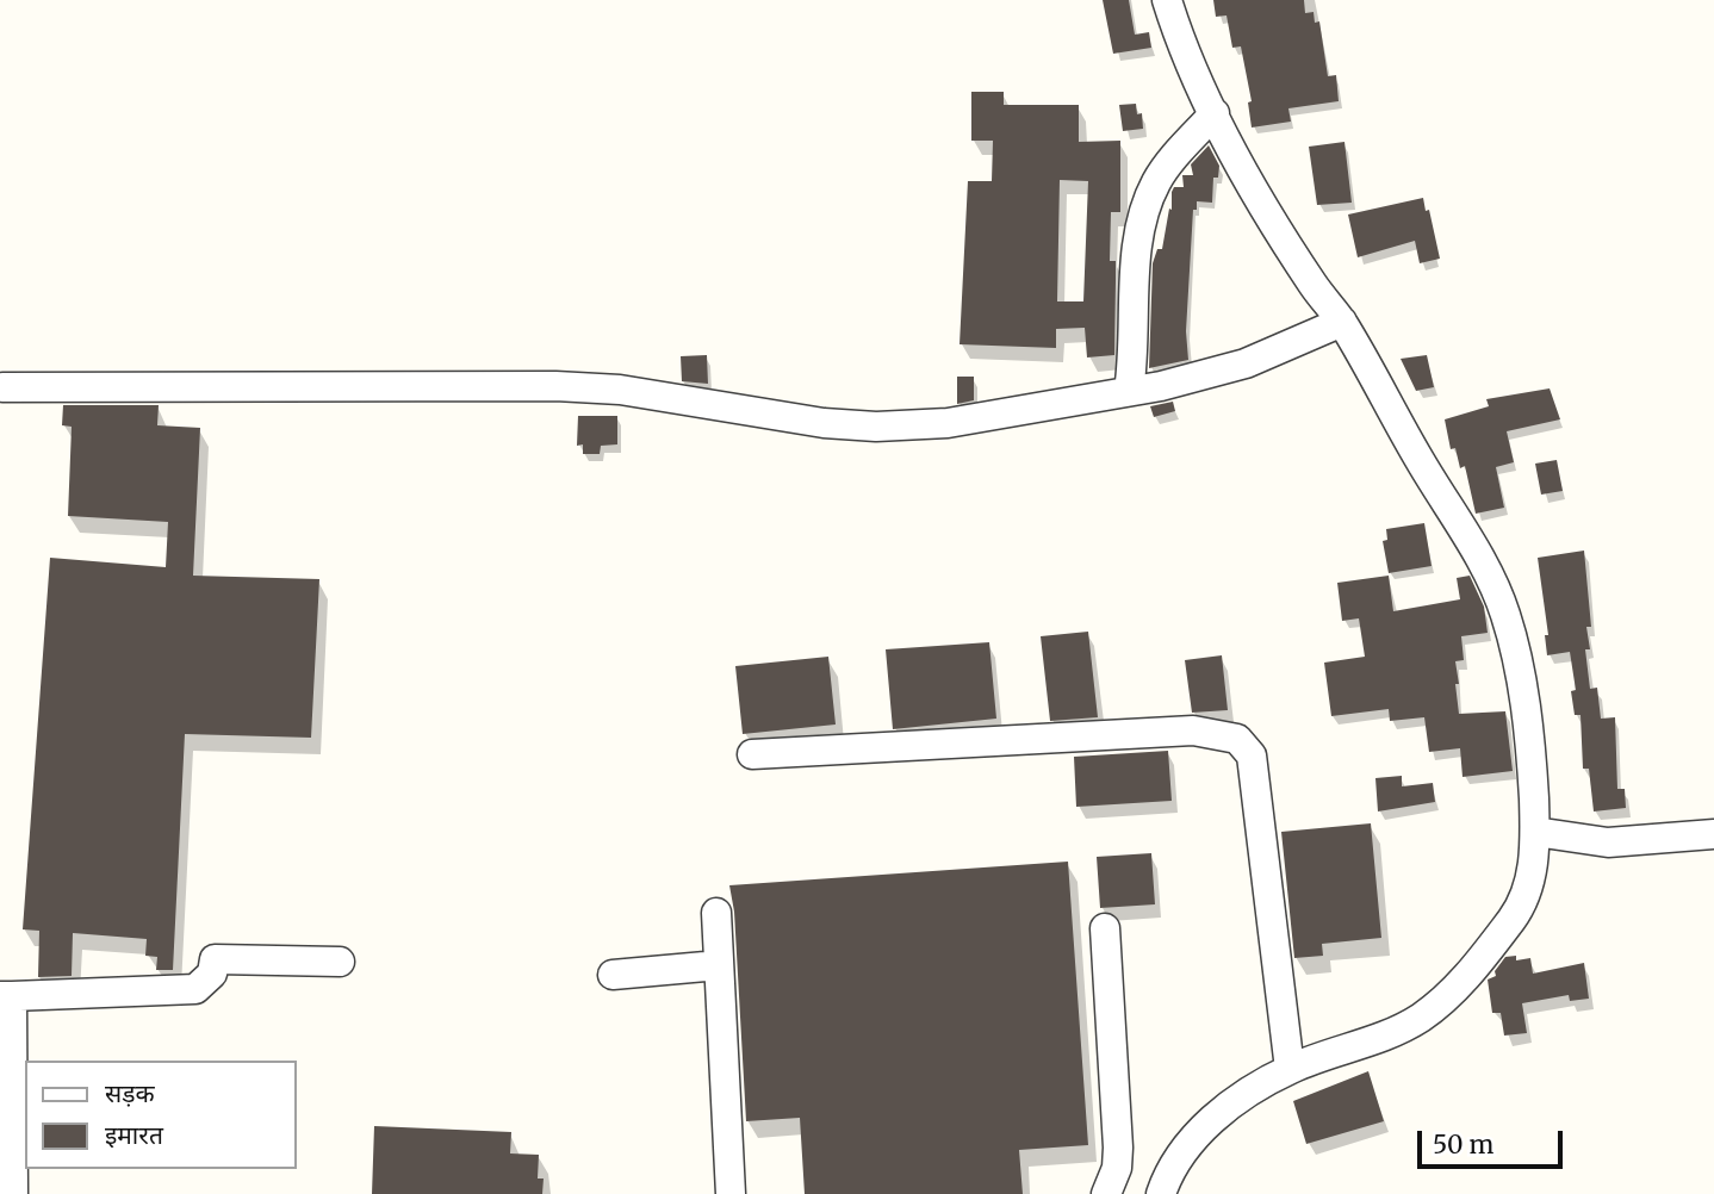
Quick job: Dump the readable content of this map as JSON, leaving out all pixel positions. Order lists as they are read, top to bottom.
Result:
{
  "legend": ["सड़क", "इमारत"],
  "scale_bar": "50 m"
}
